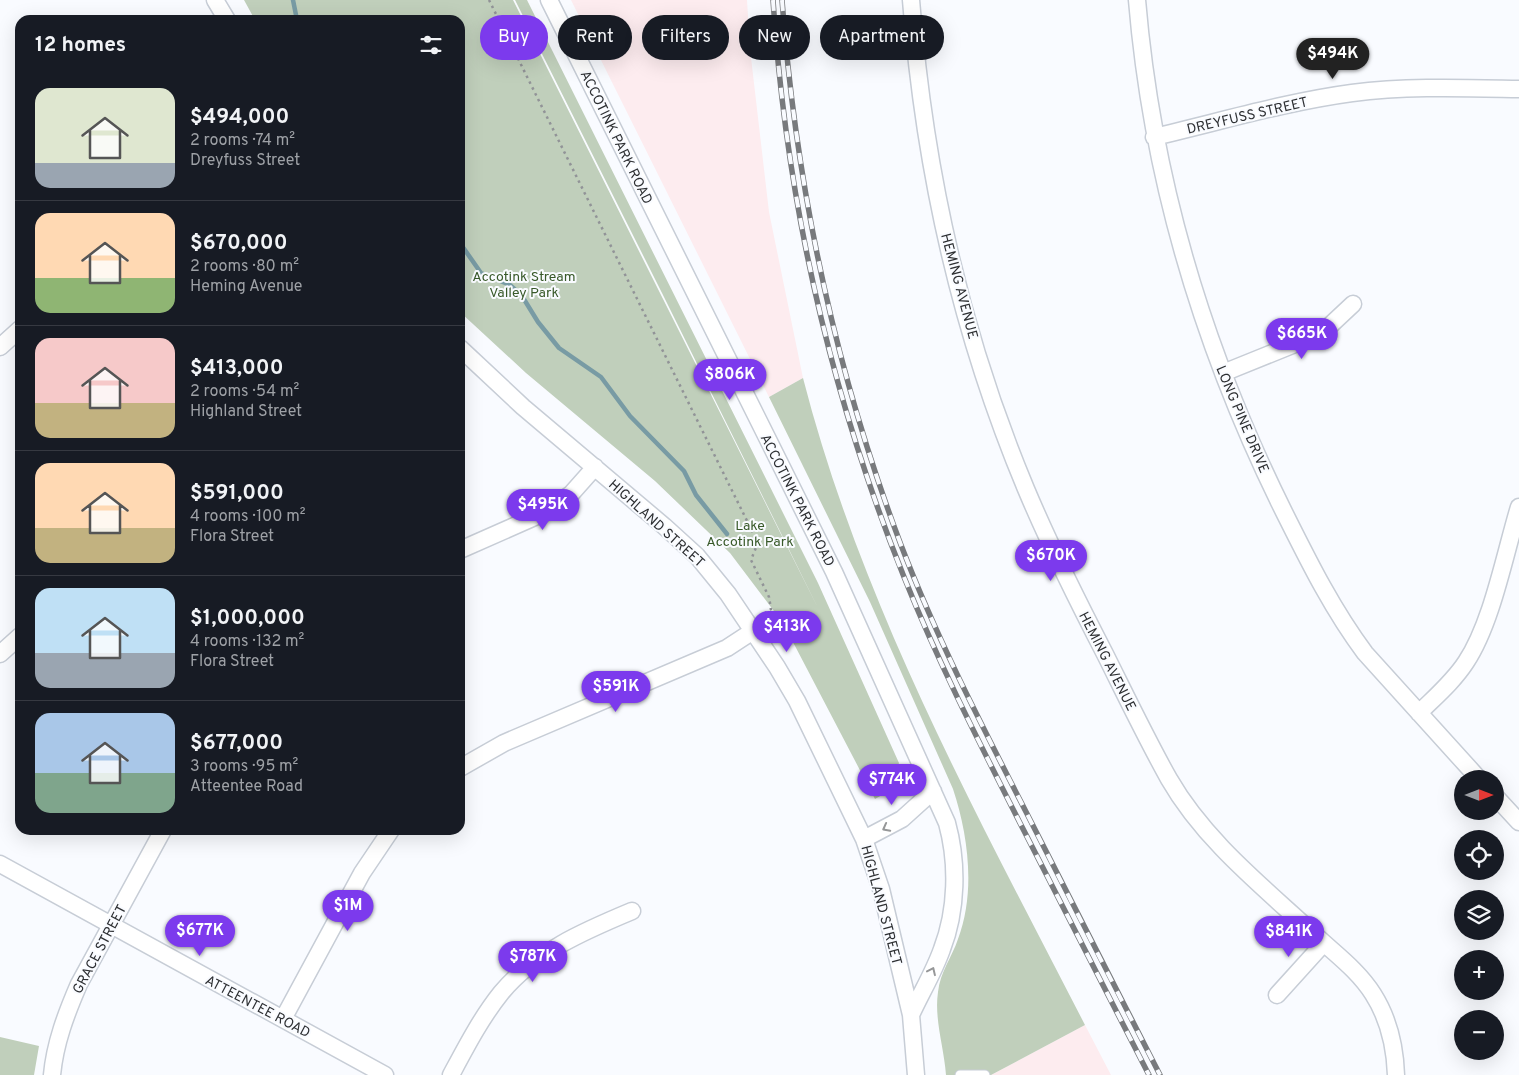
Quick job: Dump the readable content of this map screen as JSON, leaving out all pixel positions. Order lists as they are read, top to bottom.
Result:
{
  "streets": {
    "street": [
      "DREYFUSS STREET",
      "ACCOTINK PARK ROAD",
      "HEMING AVENUE",
      "LONG PINE DRIVE",
      "HIGHLAND STREET",
      "GRACE STREET",
      "ATTEENTEE ROAD"
    ]
  },
  "crossings": [
    ["DREYFUSS STREET", "LONG PINE DRIVE"],
    ["ACCOTINK PARK ROAD", "HIGHLAND STREET"],
    ["GRACE STREET", "ATTEENTEE ROAD"]
  ],
  "parks": ["Accotink Stream Valley Park", "Lake Accotink Park"],
  "north": "right",
  "page": {
    "chip": [
      "Buy",
      "Rent",
      "Filters",
      "New",
      "Apartment"
    ],
    "heading": "12 homes",
    "price": [
      "$494K",
      "$665K",
      "$806K",
      "$495K",
      "$670K",
      "$413K",
      "$591K",
      "$774K",
      "$1M",
      "$677K",
      "$841K",
      "$787K"
    ],
    "list": [
      {
        "name": "$494,000",
        "note": "2 rooms · 74 m² · Dreyfuss Street"
      },
      {
        "name": "$670,000",
        "note": "2 rooms · 80 m² · Heming Avenue"
      },
      {
        "name": "$413,000",
        "note": "2 rooms · 54 m² · Highland Street"
      },
      {
        "name": "$591,000",
        "note": "4 rooms · 100 m² · Flora Street"
      },
      {
        "name": "$1,000,000",
        "note": "4 rooms · 132 m² · Flora Street"
      },
      {
        "name": "$677,000",
        "note": "3 rooms · 95 m² · Atteentee Road"
      }
    ],
    "map_buttons": ["+", "−"]
  }
}
